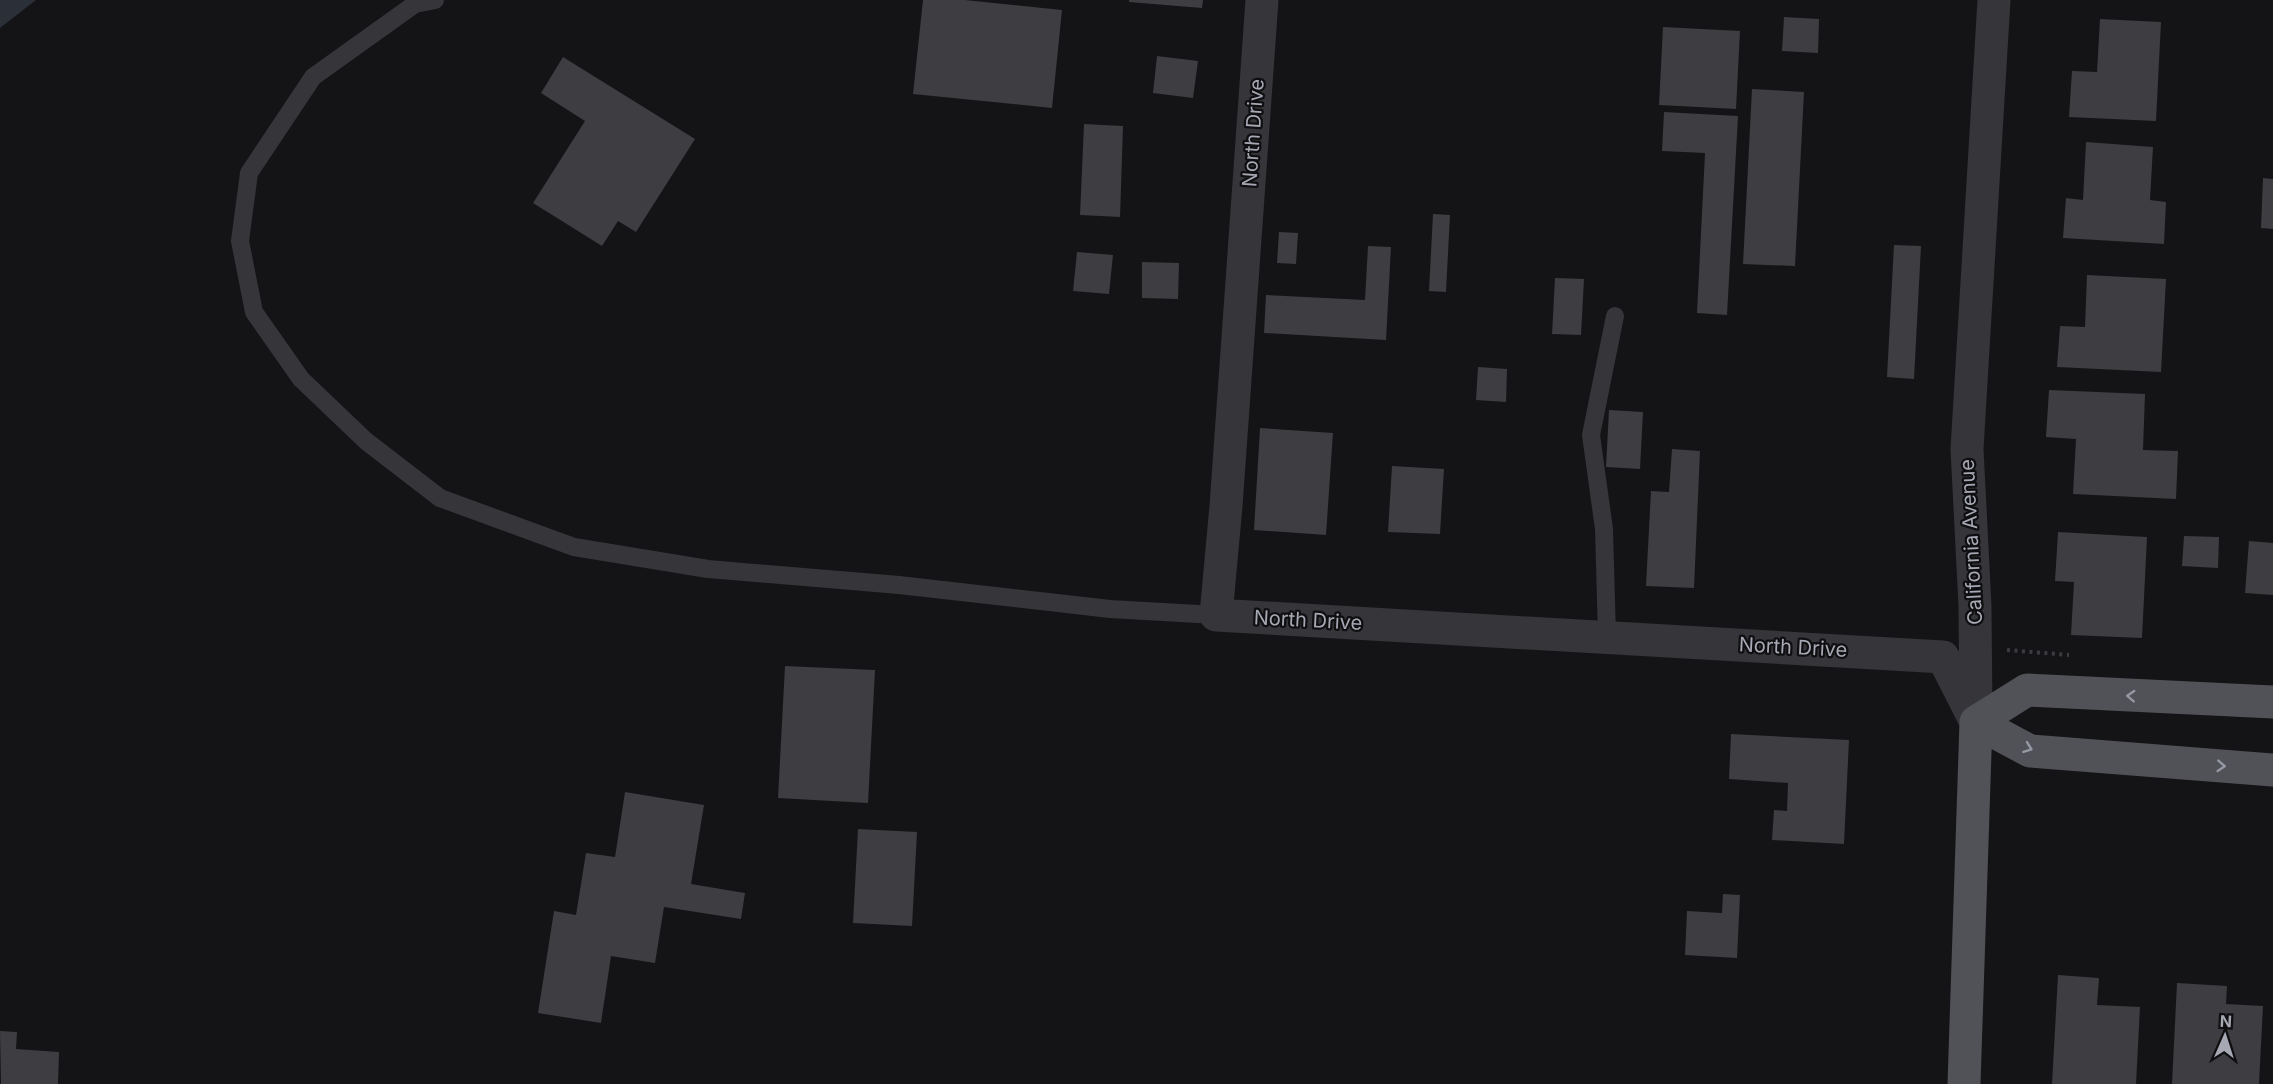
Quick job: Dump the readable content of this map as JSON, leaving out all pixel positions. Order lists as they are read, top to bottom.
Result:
{
  "streets": {
    "main road": ["California Avenue"],
    "street": ["North Drive"]
  },
  "crossings": [
    ["North Drive", "California Avenue"]
  ],
  "north": "top"
}
